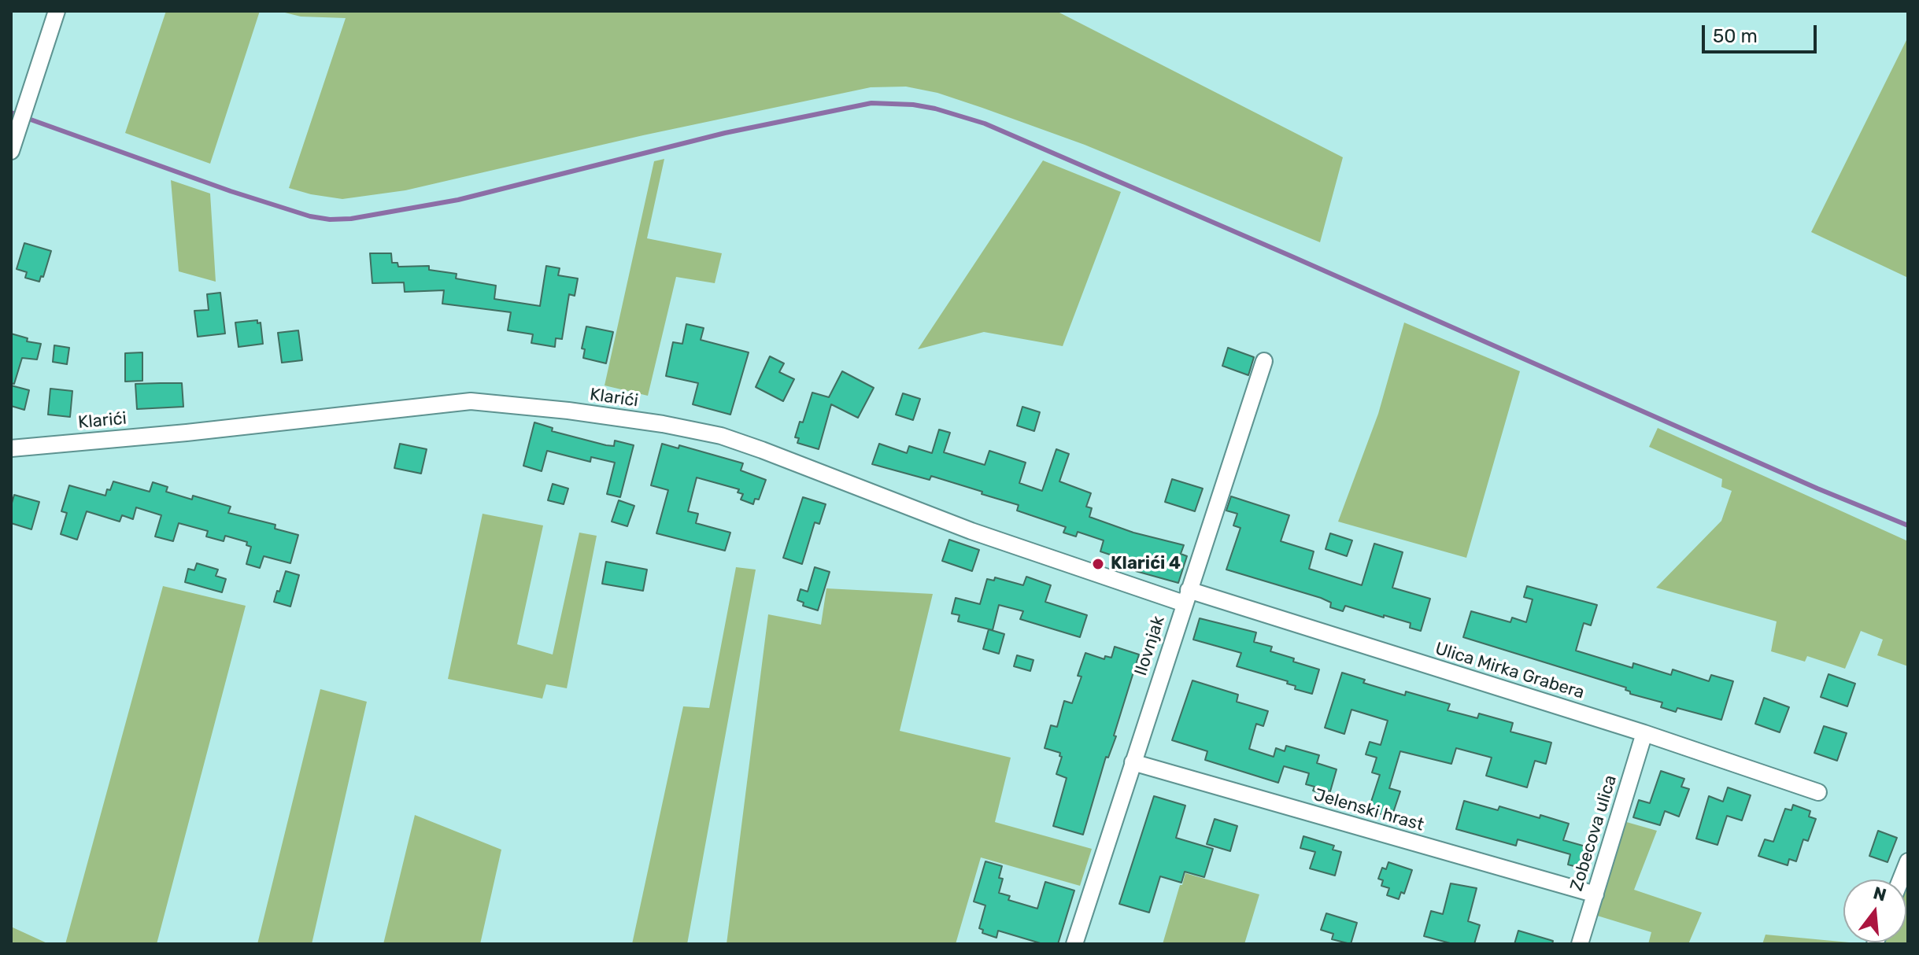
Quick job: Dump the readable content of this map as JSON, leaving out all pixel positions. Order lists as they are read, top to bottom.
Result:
{
  "streets": {
    "street": [
      "Klarići",
      "Ilovnjak",
      "Ulica Mirka Grabera",
      "Jelenski hrast",
      "Zobecova ulica"
    ]
  },
  "crossings": [
    ["Klarići", "Ilovnjak"],
    ["Klarići", "Ulica Mirka Grabera"],
    ["Ilovnjak", "Ulica Mirka Grabera"],
    ["Ilovnjak", "Jelenski hrast"],
    ["Ulica Mirka Grabera", "Zobecova ulica"],
    ["Jelenski hrast", "Zobecova ulica"]
  ],
  "places": ["Klarići 4"],
  "scale_bar": "50 m",
  "north": "top"
}
